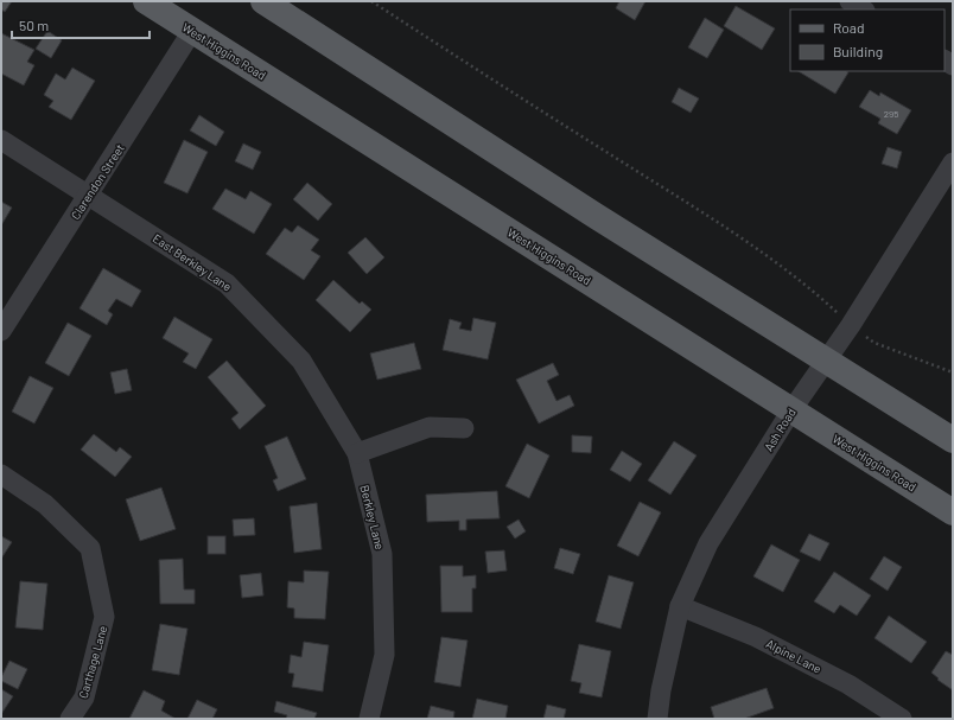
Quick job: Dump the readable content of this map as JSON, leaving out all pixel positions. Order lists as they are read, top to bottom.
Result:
{
  "streets": {
    "main road": ["West Higgins Road"],
    "street": [
      "Clarendon Street",
      "East Berkley Lane",
      "Ash Road",
      "Berkley Lane",
      "Alpine Lane",
      "Carthage Lane"
    ]
  },
  "crossings": [
    ["West Higgins Road", "Clarendon Street"],
    ["West Higgins Road", "Ash Road"],
    ["Clarendon Street", "East Berkley Lane"],
    ["East Berkley Lane", "Berkley Lane"],
    ["Ash Road", "Alpine Lane"]
  ],
  "house_numbers": ["295"],
  "legend": ["Road", "Building"],
  "scale_bar": "50 m"
}
